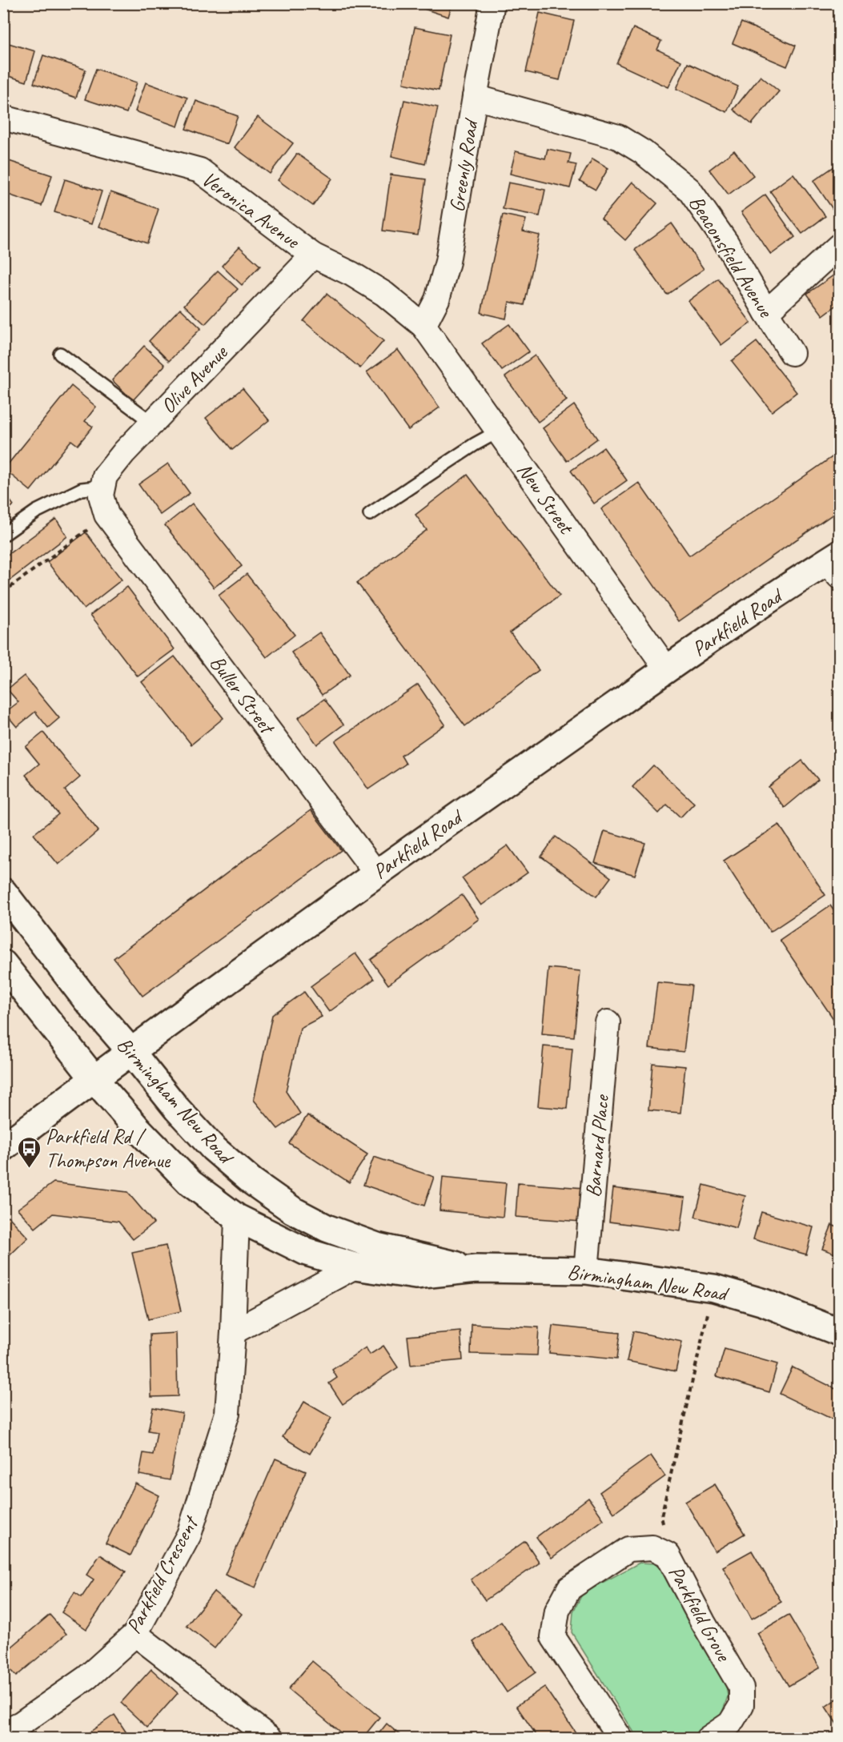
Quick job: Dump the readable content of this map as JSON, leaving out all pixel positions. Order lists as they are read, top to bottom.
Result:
{
  "streets": {
    "main road": ["Parkfield Road", "Birmingham New Road"],
    "street": [
      "Greenly Road",
      "Veronica Avenue",
      "Beaconsfield Avenue",
      "Olive Avenue",
      "New Street",
      "Buller Street",
      "Barnard Place",
      "Parkfield Crescent",
      "Parkfield Grove"
    ]
  },
  "crossings": [
    ["Greenly Road", "Veronica Avenue"],
    ["Greenly Road", "Beaconsfield Avenue"],
    ["Greenly Road", "New Street"],
    ["Veronica Avenue", "Olive Avenue"],
    ["Veronica Avenue", "New Street"],
    ["New Street", "Parkfield Road"],
    ["Parkfield Road", "Buller Street"],
    ["Parkfield Road", "Birmingham New Road"],
    ["Birmingham New Road", "Barnard Place"],
    ["Birmingham New Road", "Parkfield Crescent"]
  ],
  "places": {
    "bus stop": ["Parkfield Rd / Thompson Avenue"]
  }
}
